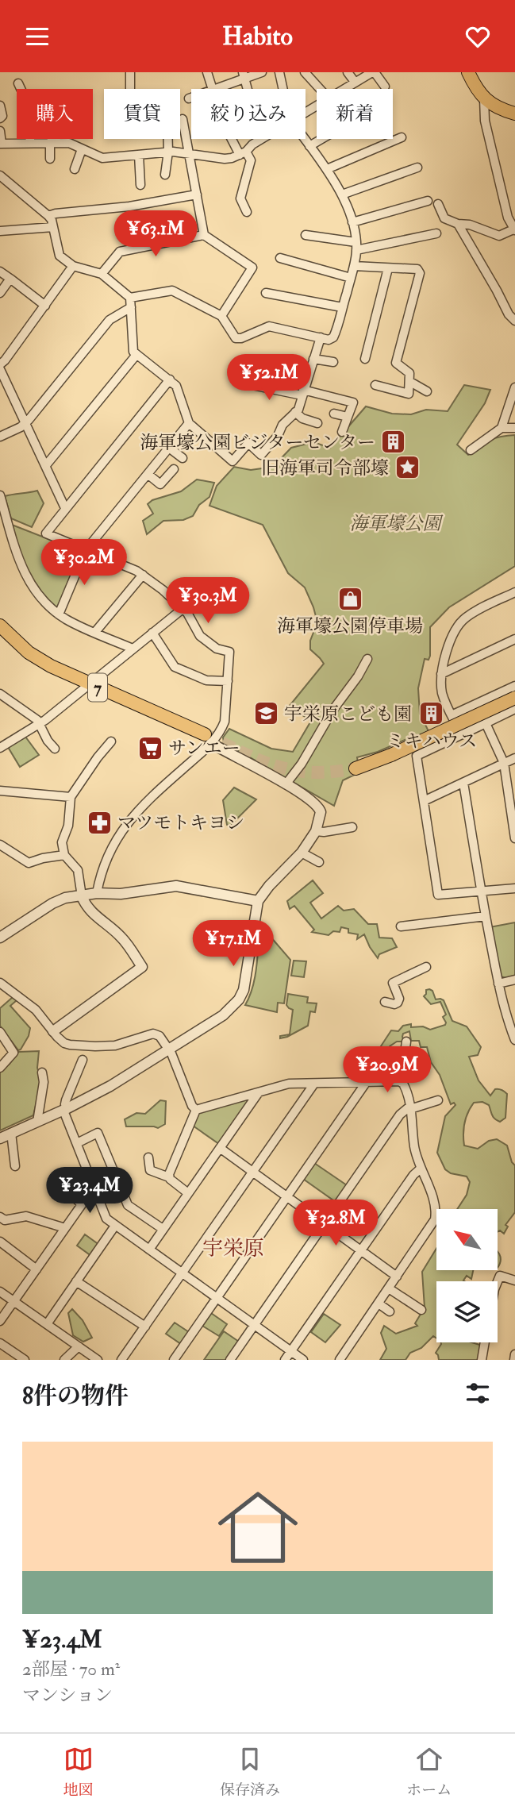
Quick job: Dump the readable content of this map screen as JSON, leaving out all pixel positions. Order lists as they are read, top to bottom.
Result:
{
  "streets": {
    "main road": ["7"]
  },
  "districts": ["宇栄原"],
  "parks": ["海軍壕公園"],
  "places": {
    "building": ["海軍壕公園ビジターセンター", "ミキハウス"],
    "place": ["旧海軍司令部壕"],
    "shop": ["海軍壕公園停車場"],
    "school or university": ["宇栄原こども園"],
    "supermarket": ["サンエー"],
    "pharmacy": ["マツモトキヨシ"]
  },
  "north": "top left",
  "page": {
    "header": "Habito",
    "chip": [
      "購入",
      "賃貸",
      "絞り込み",
      "新着"
    ],
    "price": [
      "¥63.1M",
      "¥52.1M",
      "¥30.2M",
      "¥30.3M",
      "¥17.1M",
      "¥20.9M",
      "¥23.4M",
      "¥32.8M"
    ],
    "heading": "8件の物件",
    "list": [
      {
        "name": "¥23.4M",
        "note": "2部屋 · 70 m² · マンション"
      }
    ],
    "tabs": ["地図", "保存済み", "ホーム"]
  }
}
